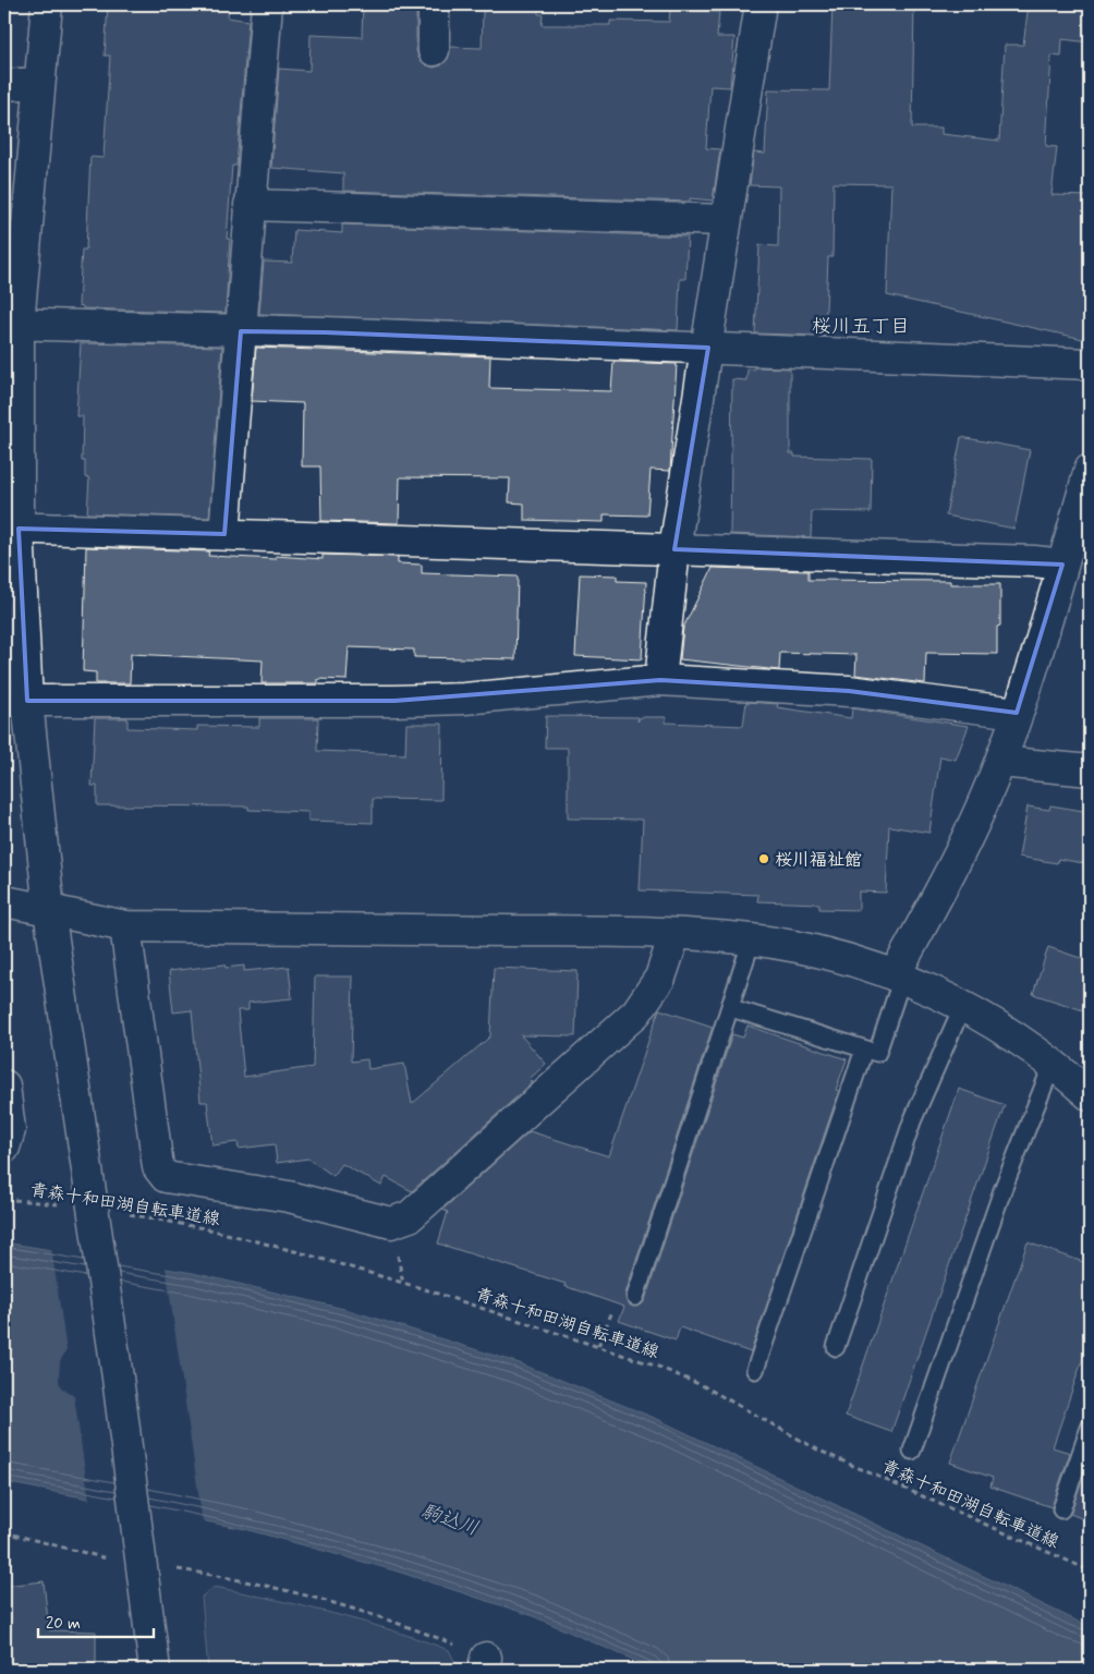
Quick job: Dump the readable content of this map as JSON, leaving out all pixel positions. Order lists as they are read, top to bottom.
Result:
{
  "streets": {
    "path": ["青森十和田湖自転車道線"]
  },
  "districts": ["桜川五丁目"],
  "water": ["駒込川"],
  "places": ["桜川福祉館"],
  "scale_bar": "20 m"
}
